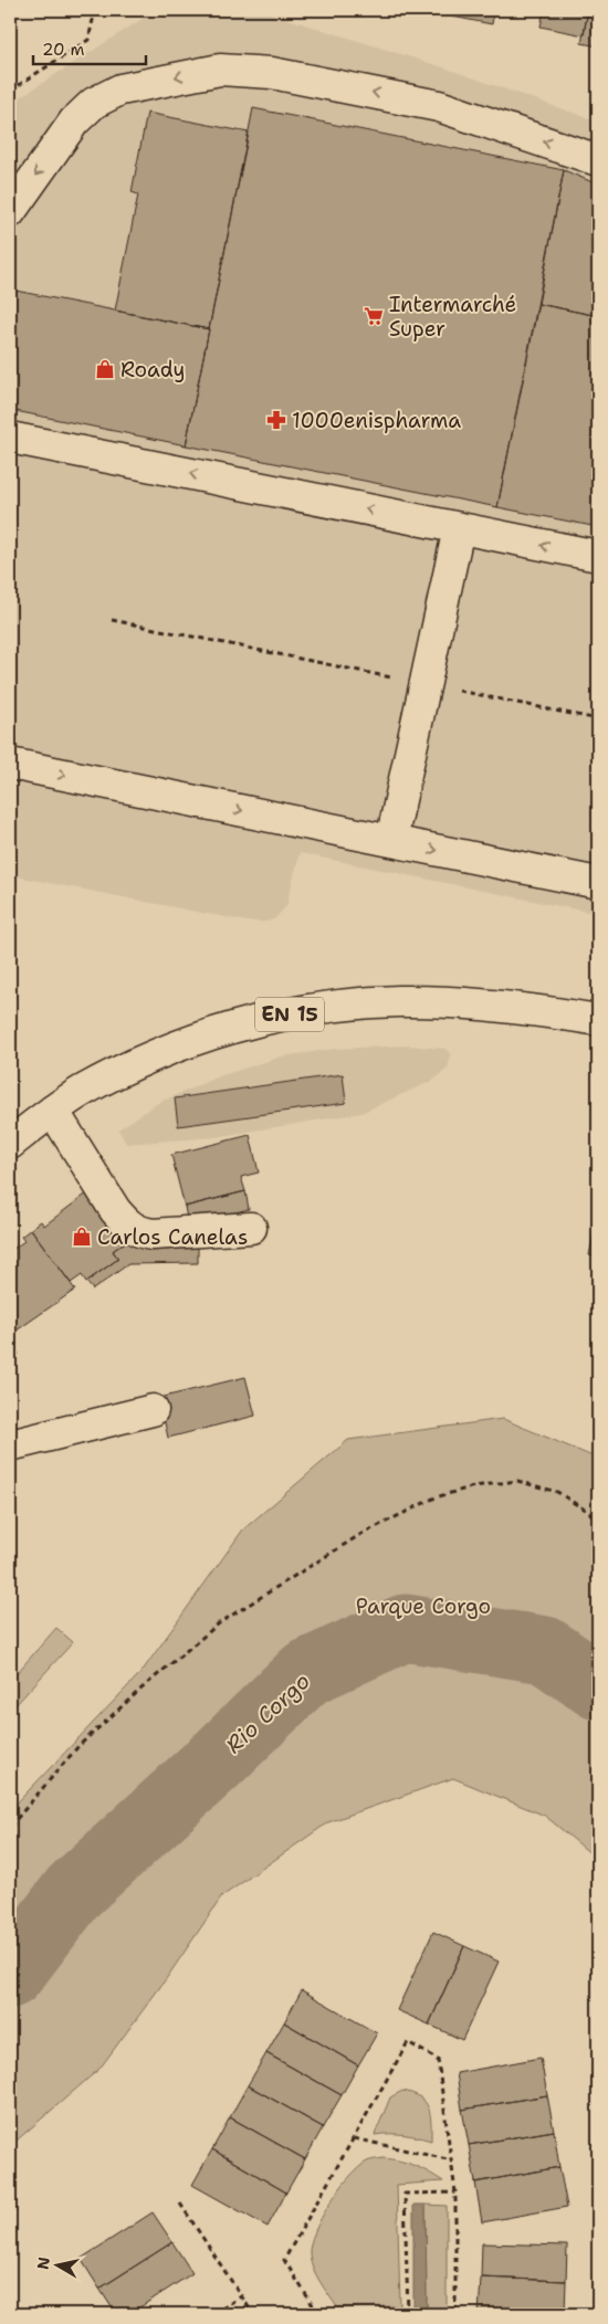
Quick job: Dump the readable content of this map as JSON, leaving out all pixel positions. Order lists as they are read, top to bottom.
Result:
{
  "streets": {
    "main road": ["EN 15"]
  },
  "water": ["Rio Corgo"],
  "parks": ["Parque Corgo"],
  "places": {
    "supermarket": ["Intermarché Super"],
    "shop": ["Roady", "Carlos Canelas"],
    "pharmacy": ["1000enispharma"]
  },
  "scale_bar": "20 m",
  "north": "left"
}
